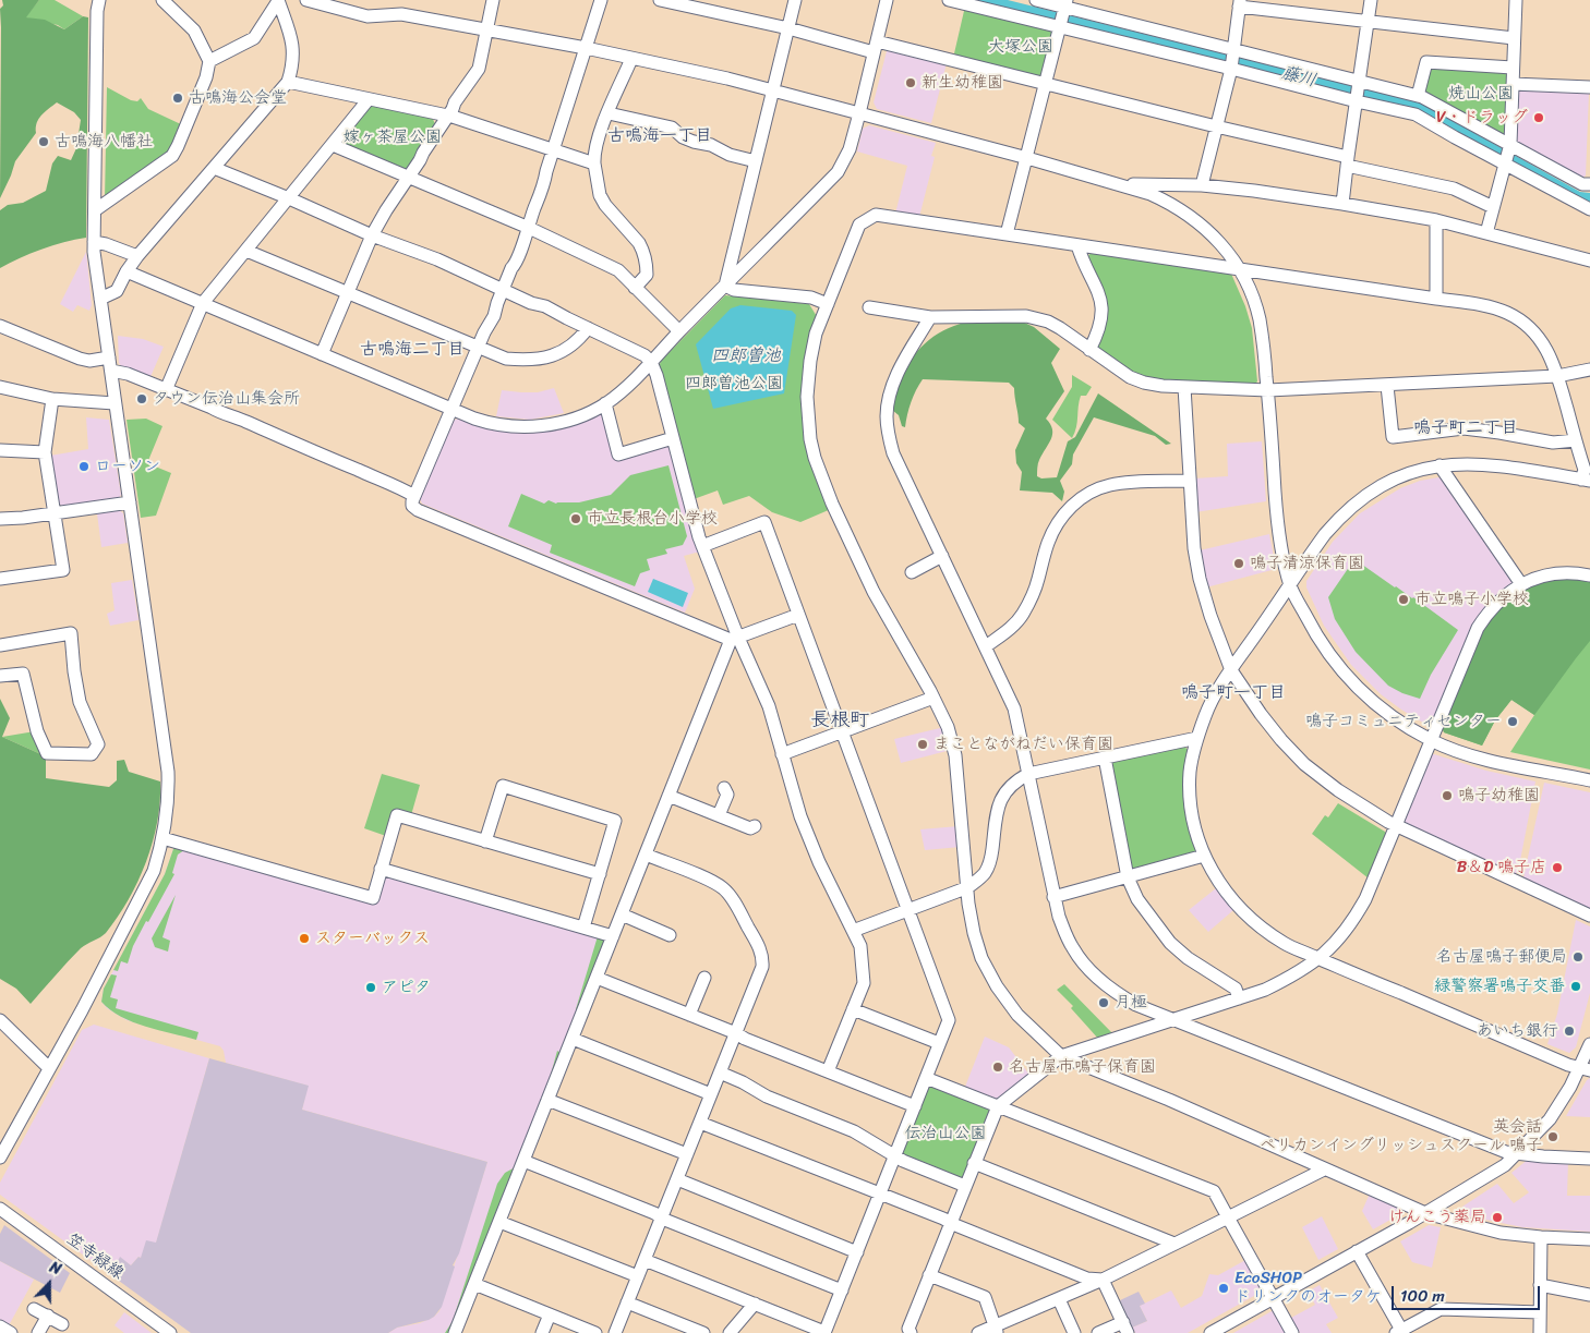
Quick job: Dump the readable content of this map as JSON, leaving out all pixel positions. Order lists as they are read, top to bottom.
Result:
{
  "streets": {
    "street": ["笠寺緑線"]
  },
  "districts": [
    "古鳴海一丁目",
    "古鳴海二丁目",
    "鳴子町二丁目",
    "鳴子町一丁目",
    "長根町"
  ],
  "water": ["藤川", "四郎曽池"],
  "parks": [
    "大塚公園",
    "焼山公園",
    "嫁ヶ茶屋公園",
    "四郎曽池公園",
    "伝治山公園"
  ],
  "places": [
    "新生幼稚園",
    "古鳴海公会堂",
    "V・ドラッグ",
    "古鳴海八幡社",
    "タウン伝治山集会所",
    "ローソン",
    "市立長根台小学校",
    "鳴子清涼保育園",
    "市立鳴子小学校",
    "鳴子コミュニティセンター",
    "まことながねだい保育園",
    "鳴子幼稚園",
    "B＆D 鳴子店",
    "スターバックス",
    "名古屋鳴子郵便局",
    "緑警察署鳴子交番",
    "アピタ",
    "月極",
    "あいち銀行",
    "名古屋市鳴子保育園",
    "英会話 ペリカンイングリッシュスクール 鳴子",
    "けんこう薬局",
    "EcoSHOP ドリンクのオータケ"
  ],
  "scale_bar": "100 m",
  "north": "top"
}
